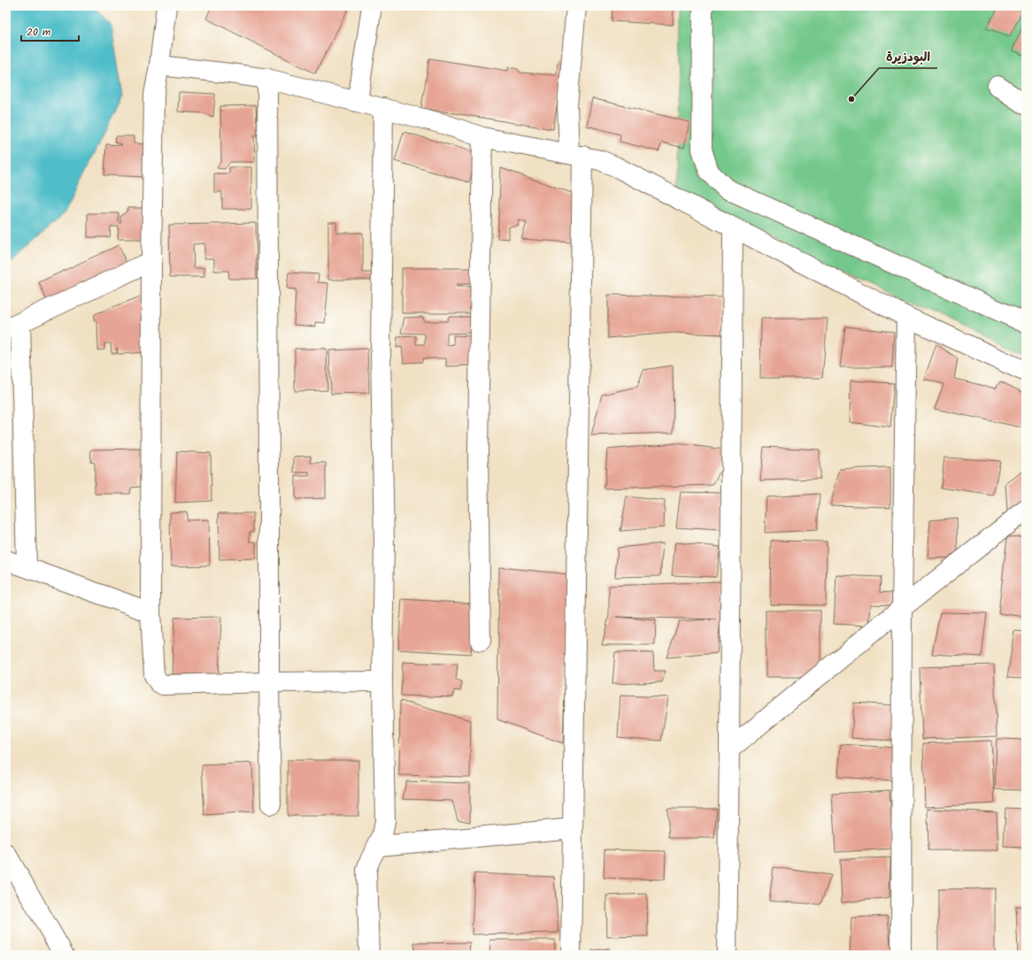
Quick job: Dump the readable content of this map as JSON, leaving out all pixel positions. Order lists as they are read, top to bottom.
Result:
{
  "places": ["البودزيرة"],
  "scale_bar": "20 m"
}
